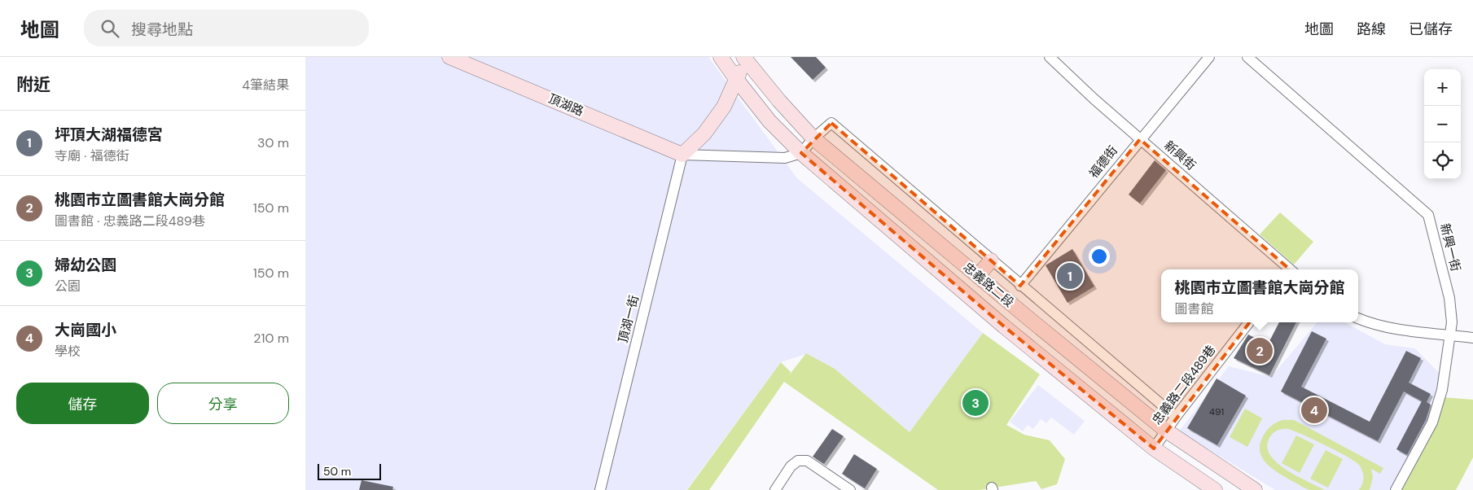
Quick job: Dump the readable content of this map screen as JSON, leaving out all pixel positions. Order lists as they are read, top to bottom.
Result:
{
  "streets": {
    "main road": ["頂湖路", "忠義路二段"],
    "street": [
      "新興街",
      "福德街",
      "新興一街",
      "頂湖一街",
      "忠義路二段489巷"
    ]
  },
  "crossings": [
    ["頂湖路", "忠義路二段"],
    ["頂湖路", "頂湖一街"],
    ["新興街", "福德街"],
    ["忠義路二段", "忠義路二段489巷"]
  ],
  "house_numbers": ["491"],
  "scale_bar": "50 m",
  "page": {
    "header": "地圖",
    "search": "搜尋地點",
    "nav": ["地圖", "路線", "已儲存"],
    "heading": ["附近", "4筆結果"],
    "map_buttons": ["+", "−"],
    "list": [
      {
        "mark": "1",
        "name": "坪頂大湖福德宮",
        "note": "寺廟 · 福德街",
        "value": "30 m"
      },
      {
        "mark": "2",
        "name": "桃園市立圖書館大崗分館",
        "note": "圖書館 · 忠義路二段489巷",
        "value": "150 m"
      },
      {
        "mark": "3",
        "name": "婦幼公園",
        "note": "公園",
        "value": "150 m"
      },
      {
        "mark": "4",
        "name": "大崗國小",
        "note": "學校",
        "value": "210 m"
      }
    ],
    "pins": [
      "1",
      "2",
      "3",
      "4"
    ],
    "popup": ["桃園市立圖書館大崗分館", "圖書館"],
    "buttons": ["儲存", "分享"],
    "scale": "50 m"
  }
}
